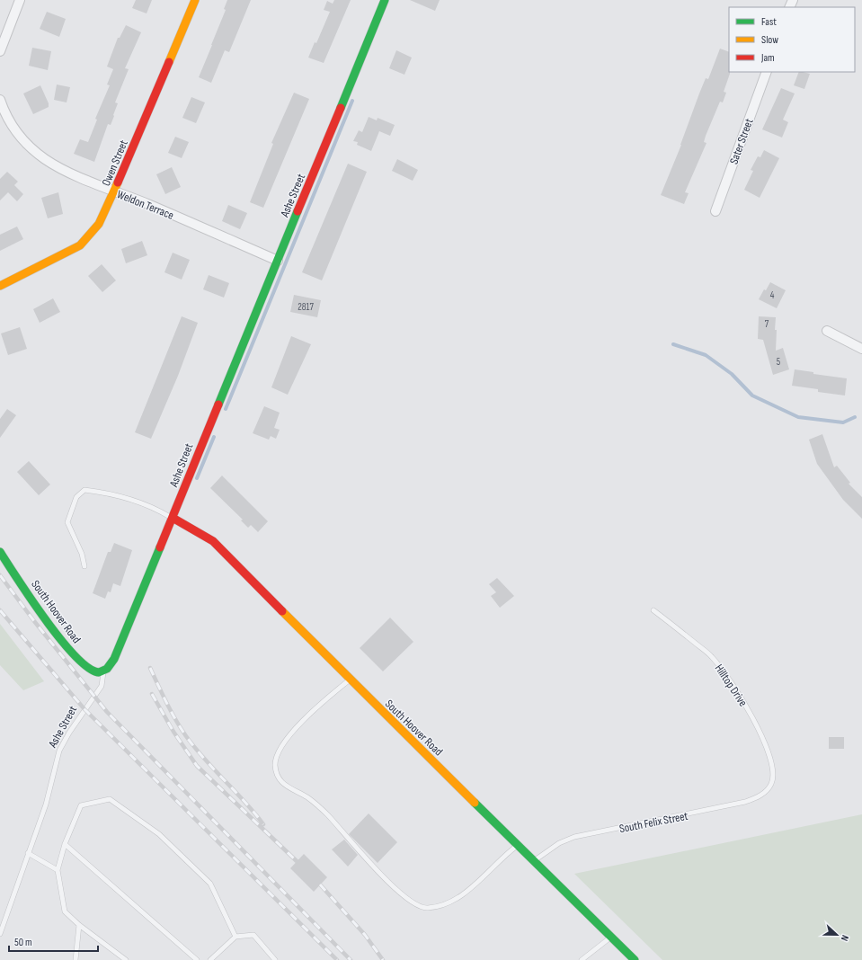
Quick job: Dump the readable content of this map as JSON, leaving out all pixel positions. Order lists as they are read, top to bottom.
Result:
{
  "streets": {
    "street": [
      "Sater Street",
      "Owen Street",
      "Ashe Street",
      "Weldon Terrace",
      "South Hoover Road"
    ],
    "lane": ["Hilltop Drive", "South Felix Street"]
  },
  "crossings": [
    ["Owen Street", "Weldon Terrace"],
    ["Ashe Street", "Weldon Terrace"],
    ["Ashe Street", "South Hoover Road"],
    ["South Hoover Road", "South Felix Street"],
    ["Hilltop Drive", "South Felix Street"]
  ],
  "house_numbers": [
    "4",
    "2817",
    "7",
    "5"
  ],
  "legend": ["Fast", "Slow", "Jam"],
  "scale_bar": "50 m",
  "north": "right"
}
